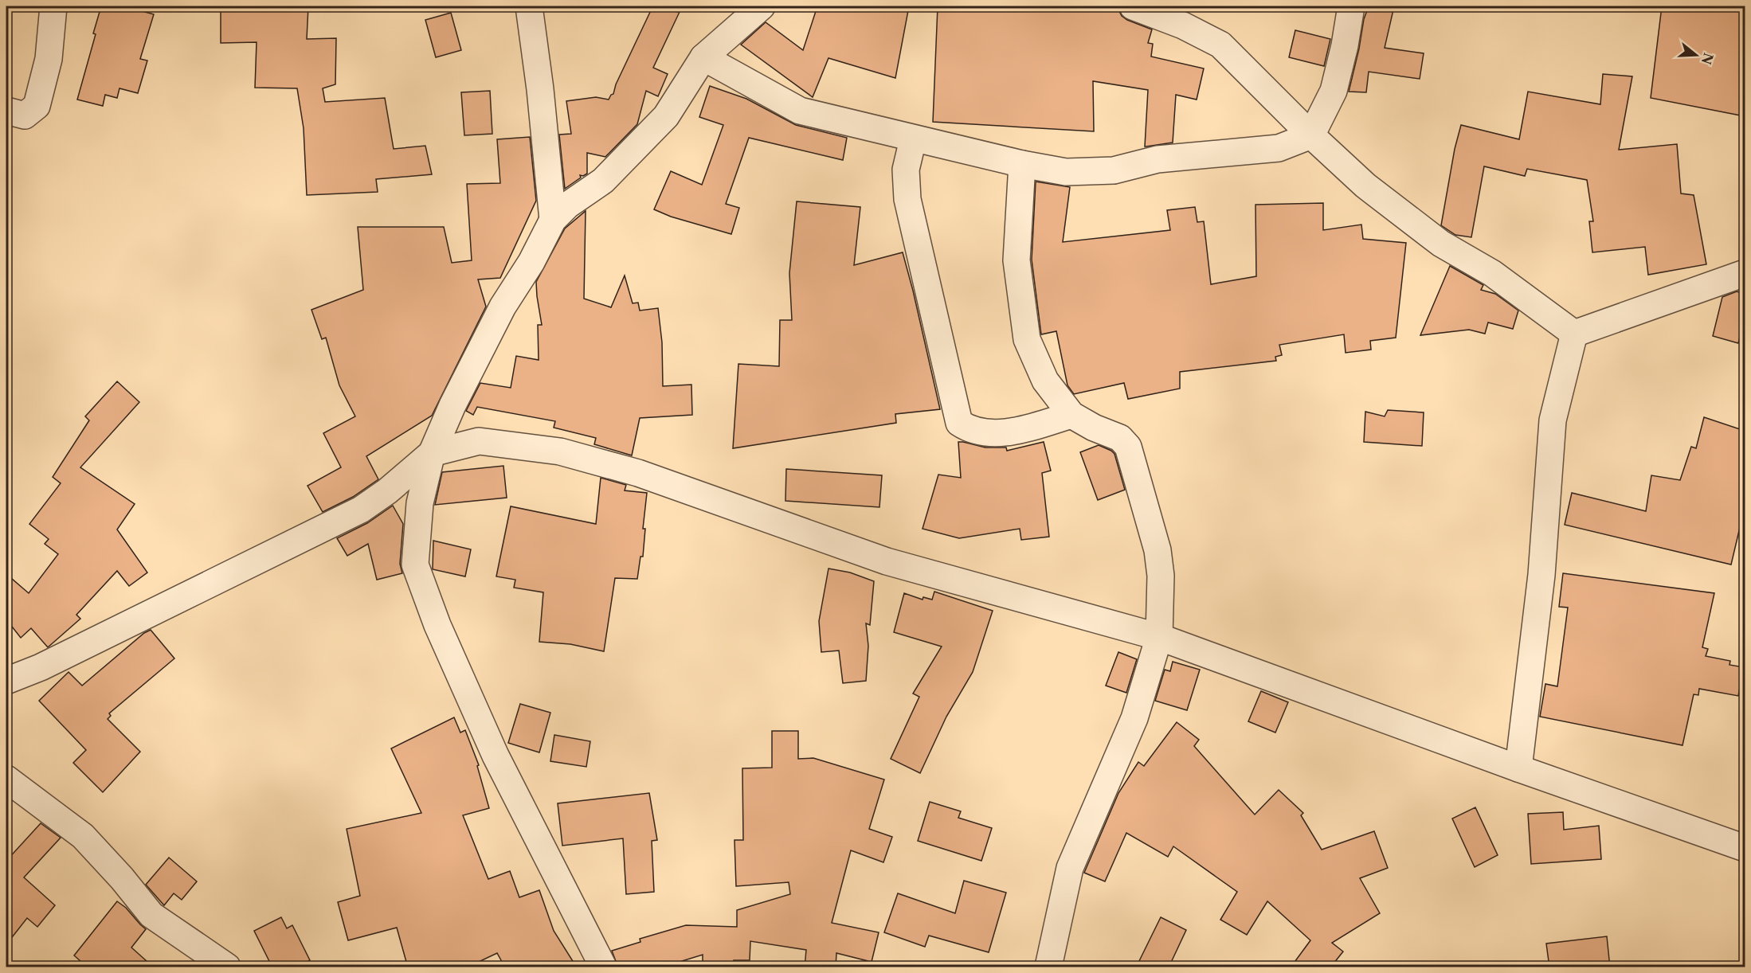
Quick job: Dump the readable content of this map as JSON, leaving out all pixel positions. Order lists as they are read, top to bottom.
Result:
{
  "north": "right"
}
